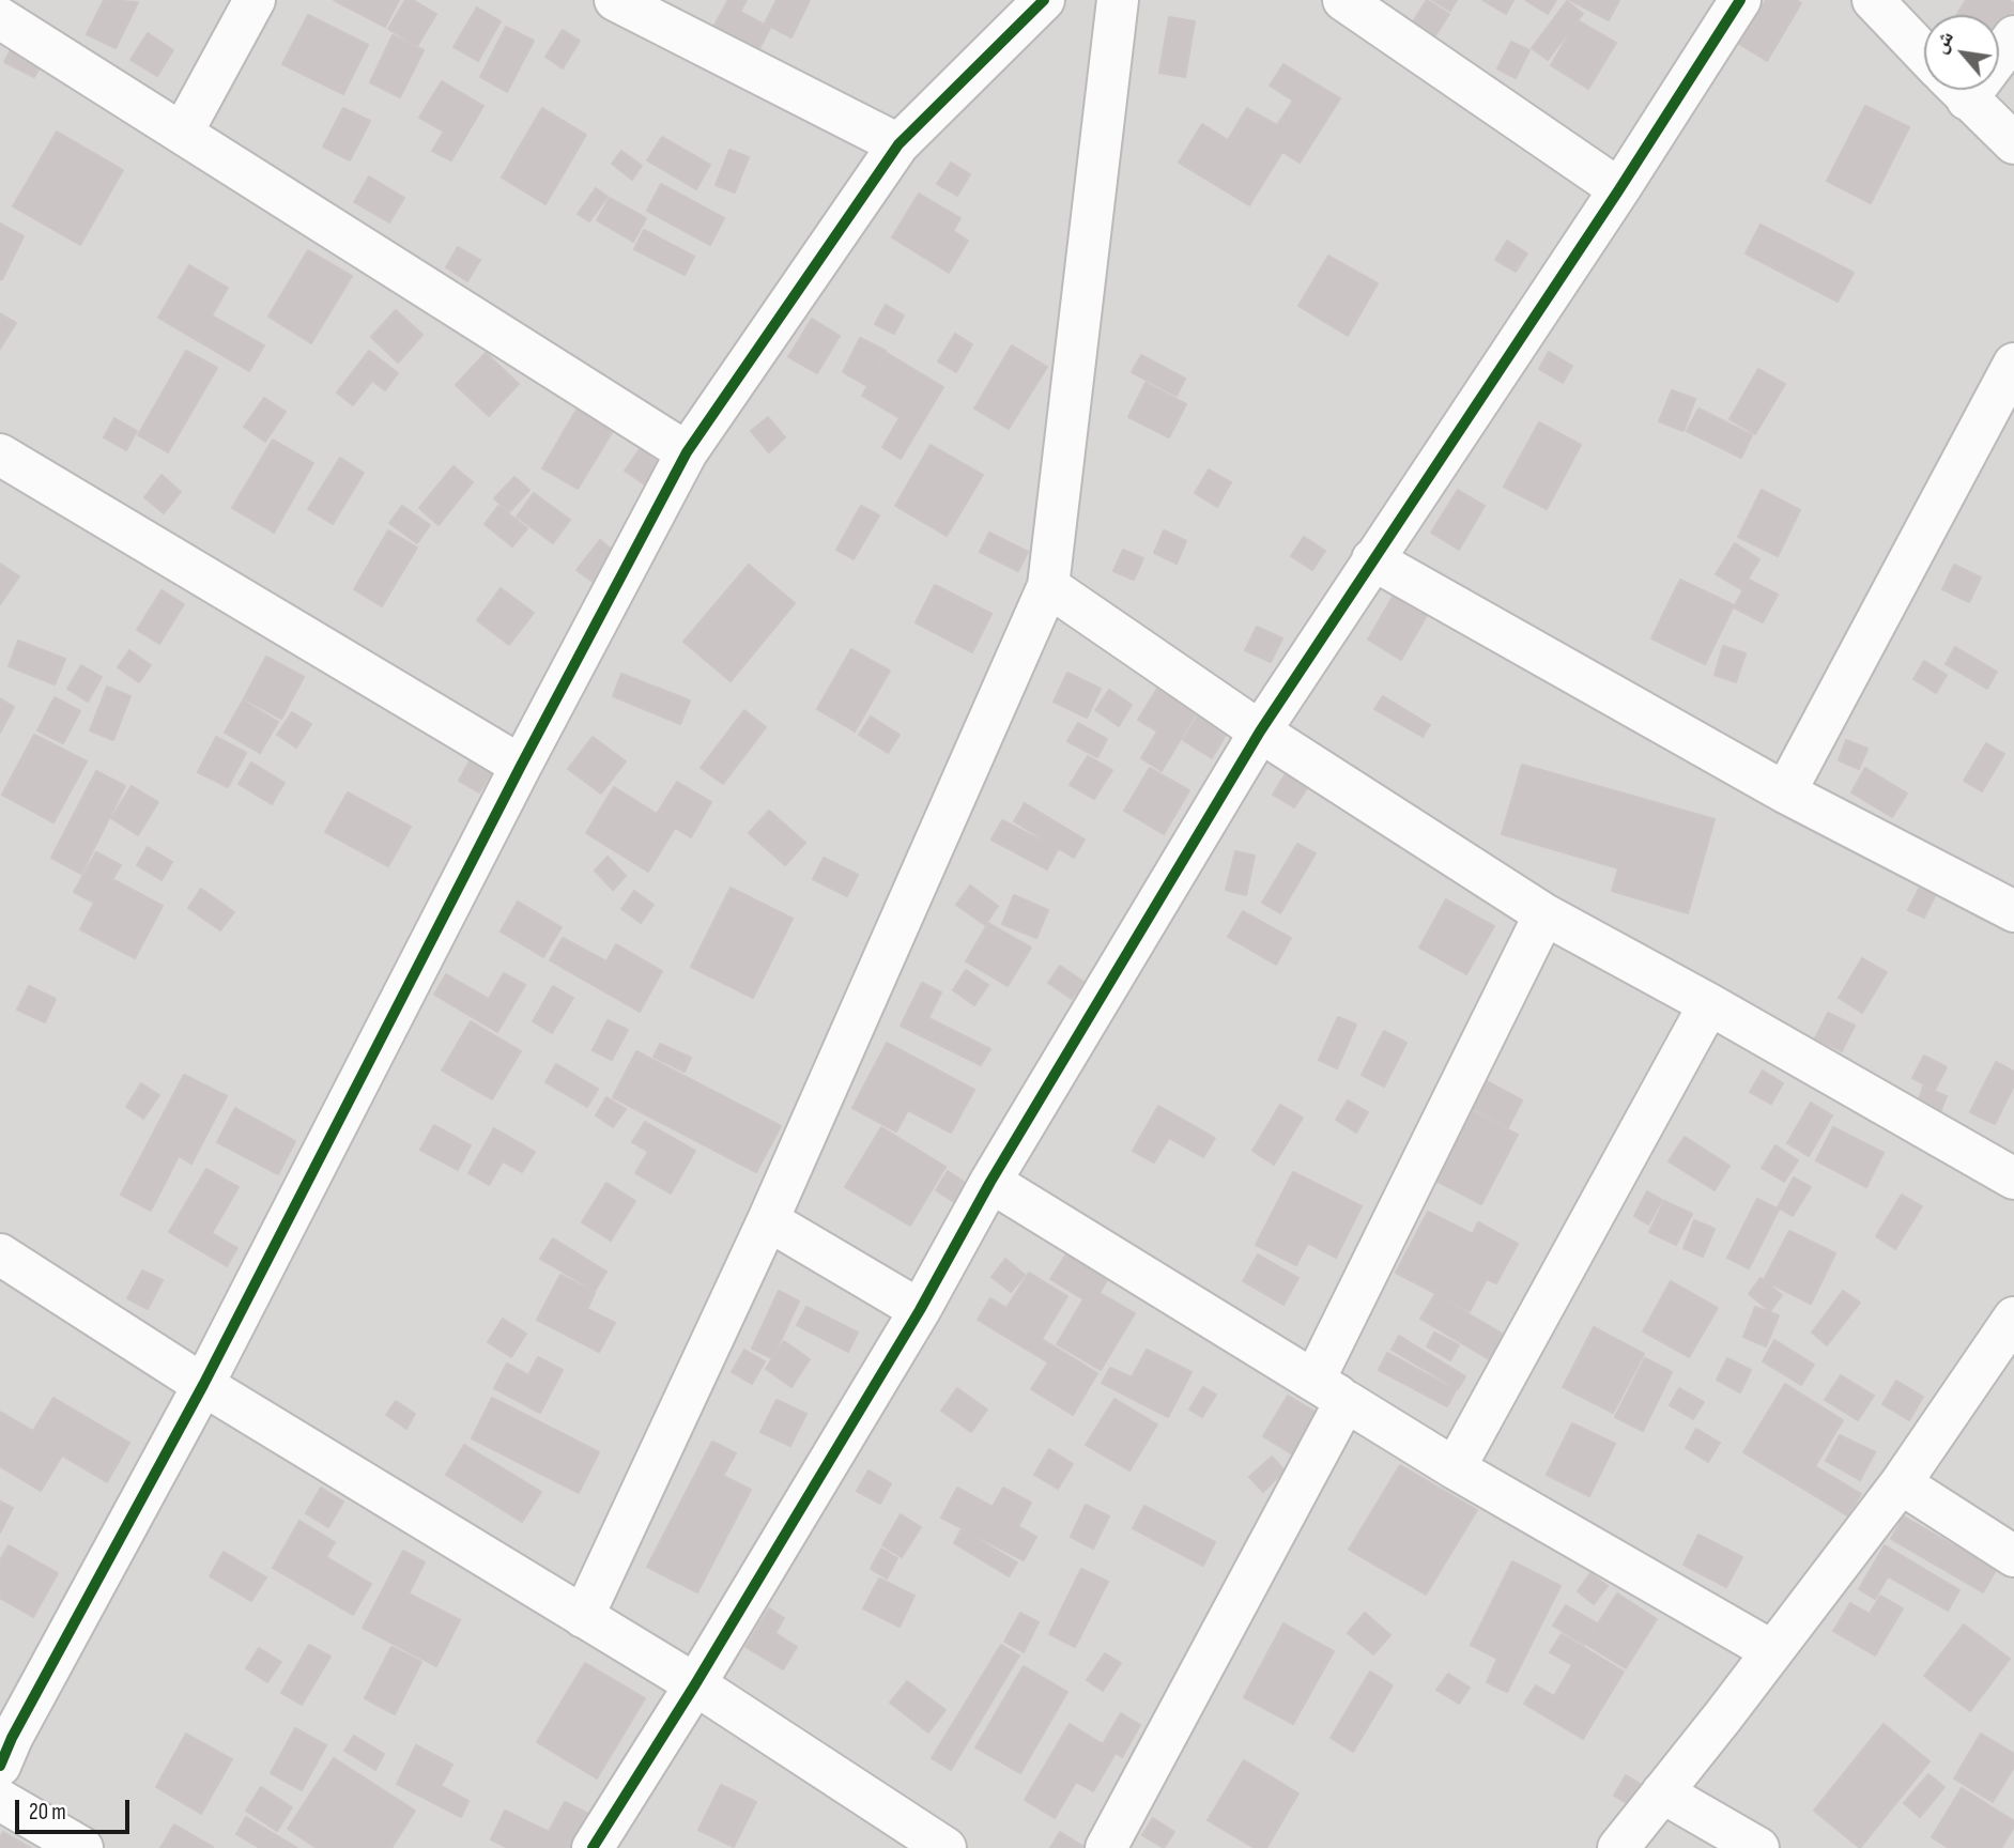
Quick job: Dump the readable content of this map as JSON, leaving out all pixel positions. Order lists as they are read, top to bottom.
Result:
{
  "scale_bar": "20 m",
  "north": "top left"
}
